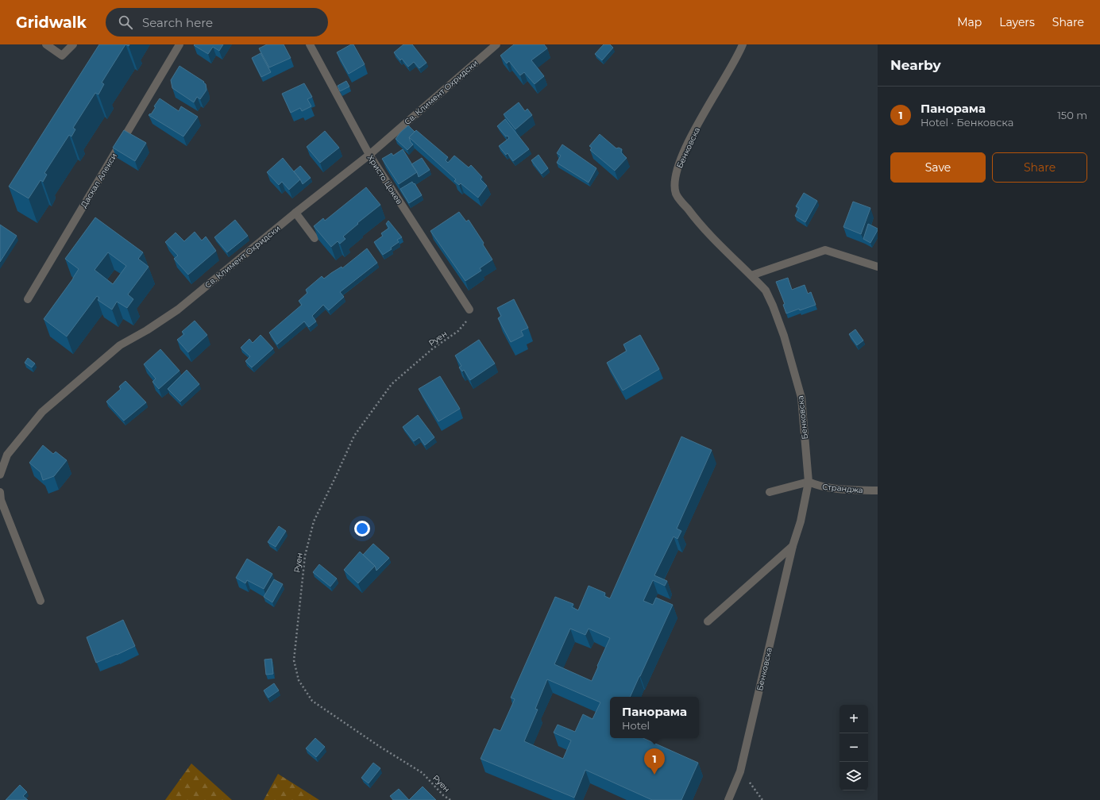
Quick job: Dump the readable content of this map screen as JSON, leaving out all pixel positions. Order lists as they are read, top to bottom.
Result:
{
  "streets": {
    "street": [
      "Св. Климент Охридски",
      "Бенковска",
      "Христо Цокев",
      "Даскал Алекси",
      "Странджа"
    ],
    "path": ["Руен"]
  },
  "crossings": [
    ["Св. Климент Охридски", "Христо Цокев"],
    ["Бенковска", "Странджа"],
    ["Христо Цокев", "Руен"]
  ],
  "page": {
    "header": "Gridwalk",
    "search": "Search here",
    "nav": ["Map", "Layers", "Share"],
    "heading": "Nearby",
    "list": [
      {
        "mark": "1",
        "name": "Панорама",
        "note": "Hotel · Бенковска",
        "value": "150 m"
      }
    ],
    "buttons": ["Save", "Share"],
    "popup": ["Панорама", "Hotel"],
    "map_buttons": ["+", "−"],
    "pins": "1"
  }
}
